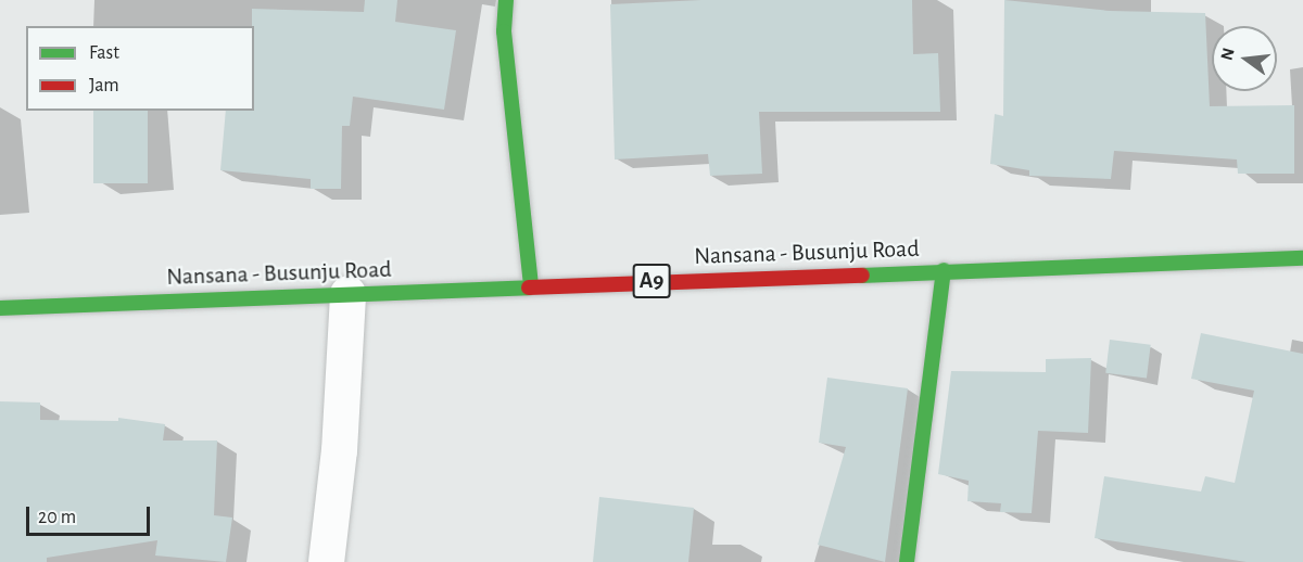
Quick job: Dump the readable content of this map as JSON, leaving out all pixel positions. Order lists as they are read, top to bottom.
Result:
{
  "streets": {
    "main road": ["Nansana - Busunju Road", "A9"]
  },
  "legend": ["Fast", "Jam"],
  "scale_bar": "20 m",
  "north": "left"
}
